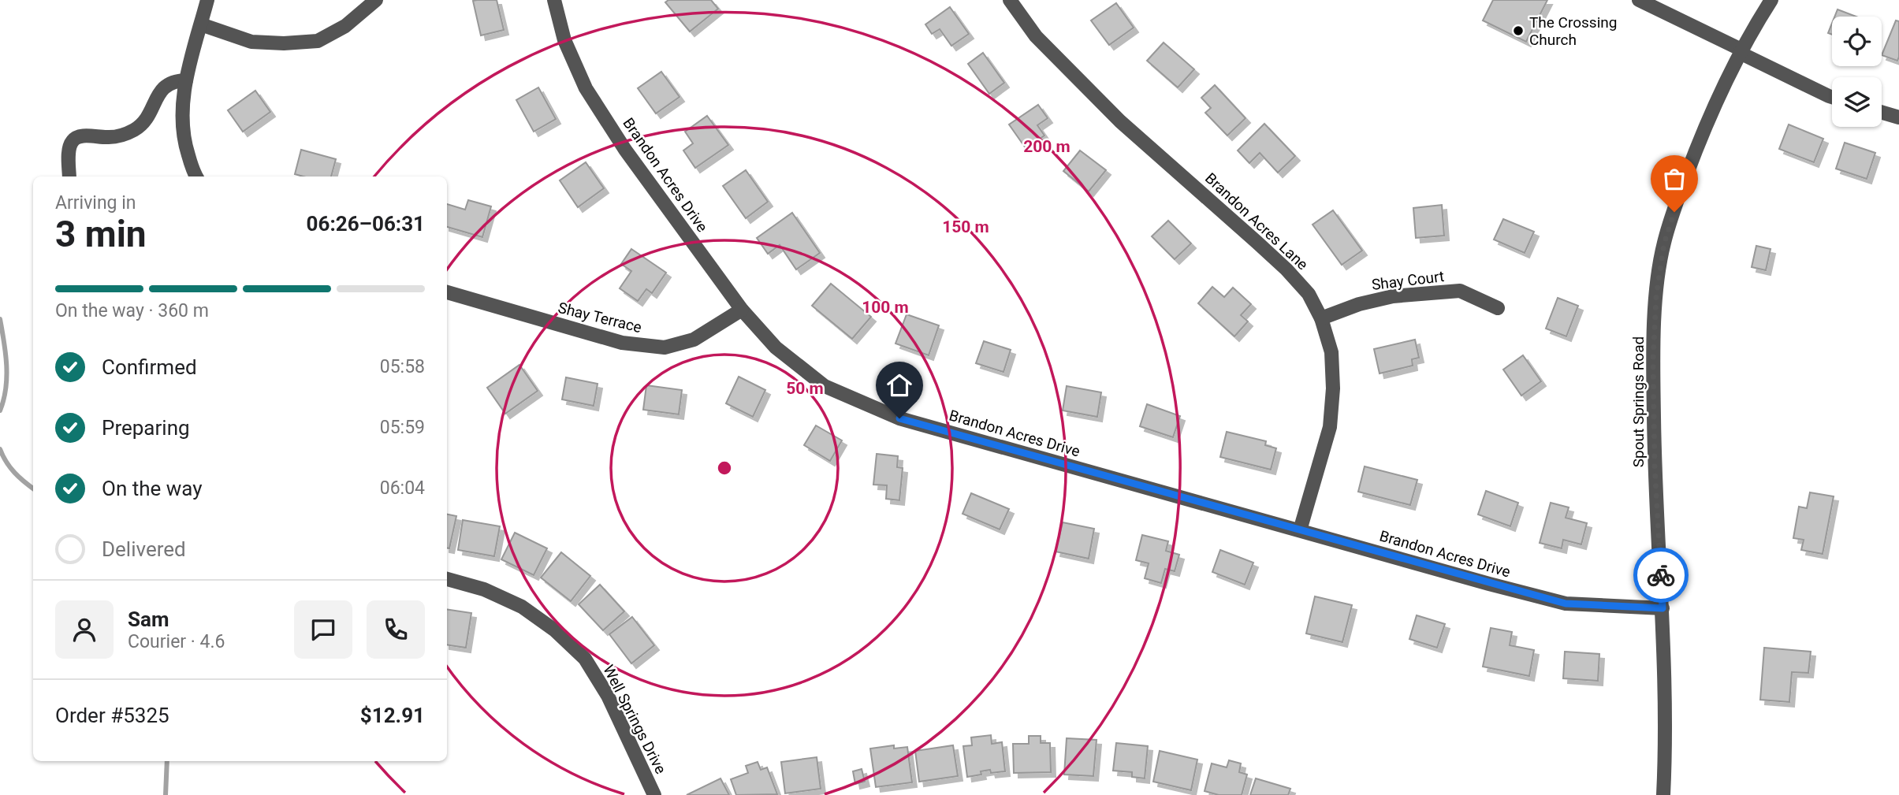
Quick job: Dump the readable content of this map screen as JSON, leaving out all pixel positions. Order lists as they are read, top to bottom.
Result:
{
  "streets": {
    "street": [
      "Brandon Acres Drive",
      "Brandon Acres Lane",
      "Shay Court",
      "Shay Terrace",
      "Spout Springs Road",
      "Well Springs Drive"
    ]
  },
  "crossings": [
    ["Brandon Acres Drive", "Brandon Acres Lane"],
    ["Brandon Acres Drive", "Shay Terrace"],
    ["Brandon Acres Drive", "Spout Springs Road"],
    ["Brandon Acres Lane", "Shay Court"]
  ],
  "places": ["The Crossing Church"],
  "page": {
    "heading": ["3 min", "Arriving in", "06:26–06:31"],
    "panel": [
      "Sam",
      "Courier · 4.6",
      "Order #5325",
      "$12.91"
    ],
    "bar": "On the way · 360 m",
    "list": [
      ["Confirmed", "05:58"],
      ["Preparing", "05:59"],
      ["On the way", "06:04"],
      "Delivered"
    ]
  },
  "rings": [
    "200 m",
    "150 m",
    "100 m",
    "50 m"
  ]
}
